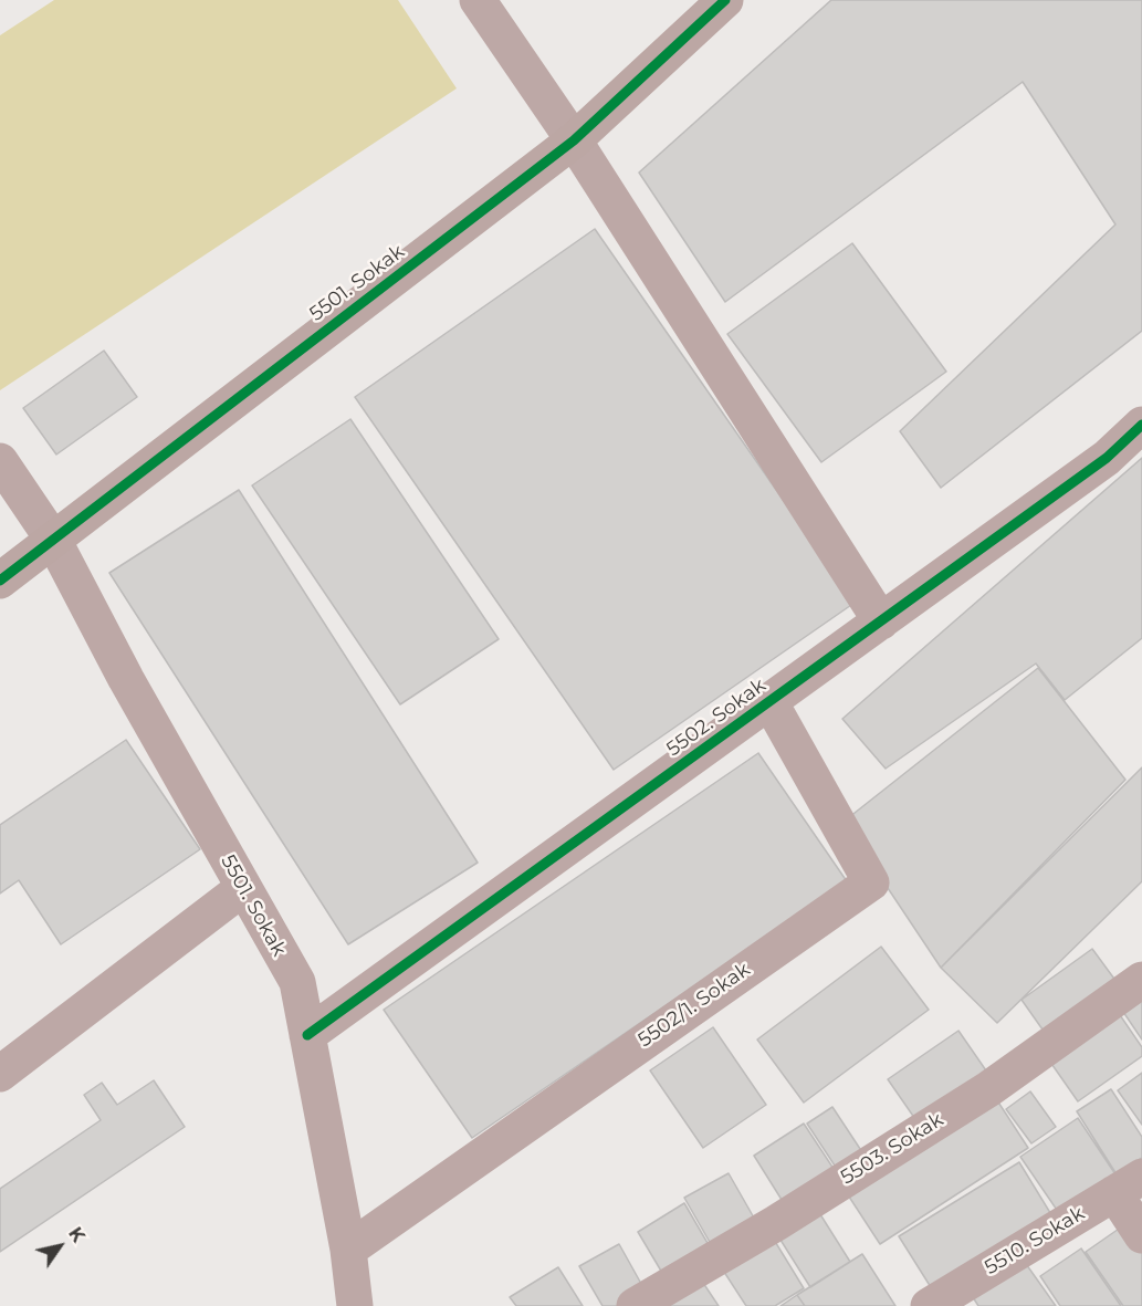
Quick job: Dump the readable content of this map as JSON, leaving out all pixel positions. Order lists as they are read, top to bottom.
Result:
{
  "streets": {
    "street": [
      "5501. Sokak",
      "5502. Sokak",
      "5502/1. Sokak",
      "5503. Sokak",
      "5510. Sokak"
    ]
  },
  "crossings": [
    ["5501. Sokak", "5502. Sokak"],
    ["5501. Sokak", "5502/1. Sokak"],
    ["5502. Sokak", "5502/1. Sokak"]
  ],
  "north": "top right"
}
